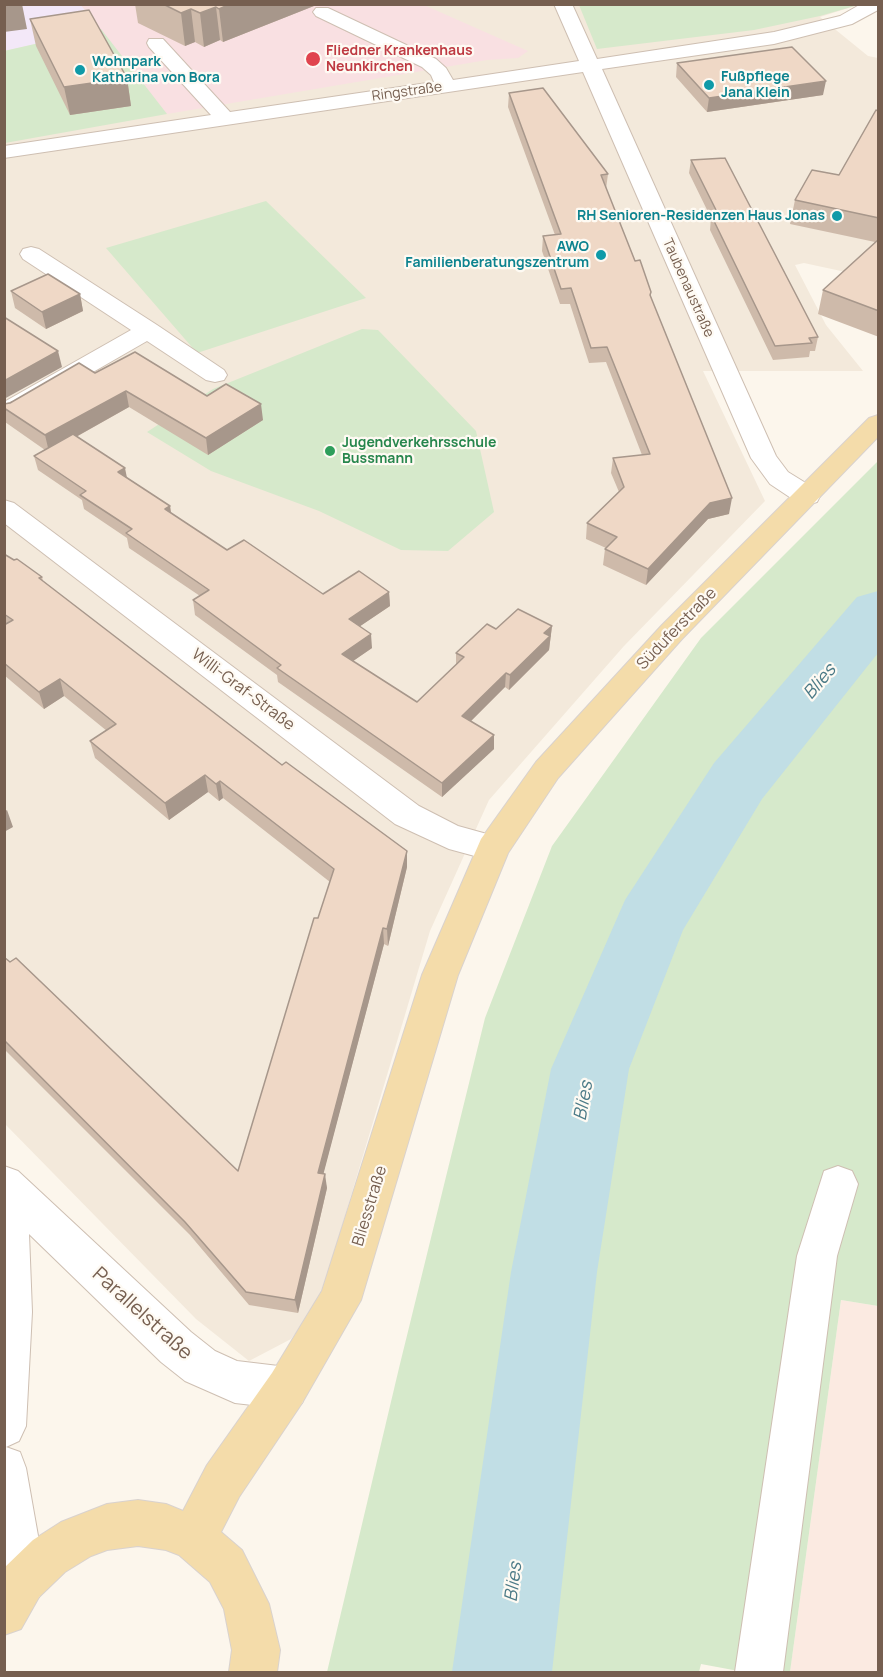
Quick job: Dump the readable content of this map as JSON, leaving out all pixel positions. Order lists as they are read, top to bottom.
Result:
{
  "streets": {
    "main road": ["Süduferstraße", "Bliesstraße"],
    "street": [
      "Ringstraße",
      "Taubenaustraße",
      "Willi-Graf-Straße",
      "Parallelstraße"
    ]
  },
  "crossings": [
    ["Ringstraße", "Taubenaustraße"],
    ["Taubenaustraße", "Süduferstraße"],
    ["Süduferstraße", "Willi-Graf-Straße"],
    ["Süduferstraße", "Bliesstraße"],
    ["Willi-Graf-Straße", "Bliesstraße"],
    ["Bliesstraße", "Parallelstraße"]
  ],
  "water": ["Blies"],
  "places": [
    "Fliedner Krankenhaus Neunkirchen",
    "Wohnpark Katharina von Bora",
    "Fußpflege Jana Klein",
    "RH Senioren-Residenzen Haus Jonas",
    "AWO Familienberatungszentrum",
    "Jugendverkehrsschule Bussmann"
  ]
}
